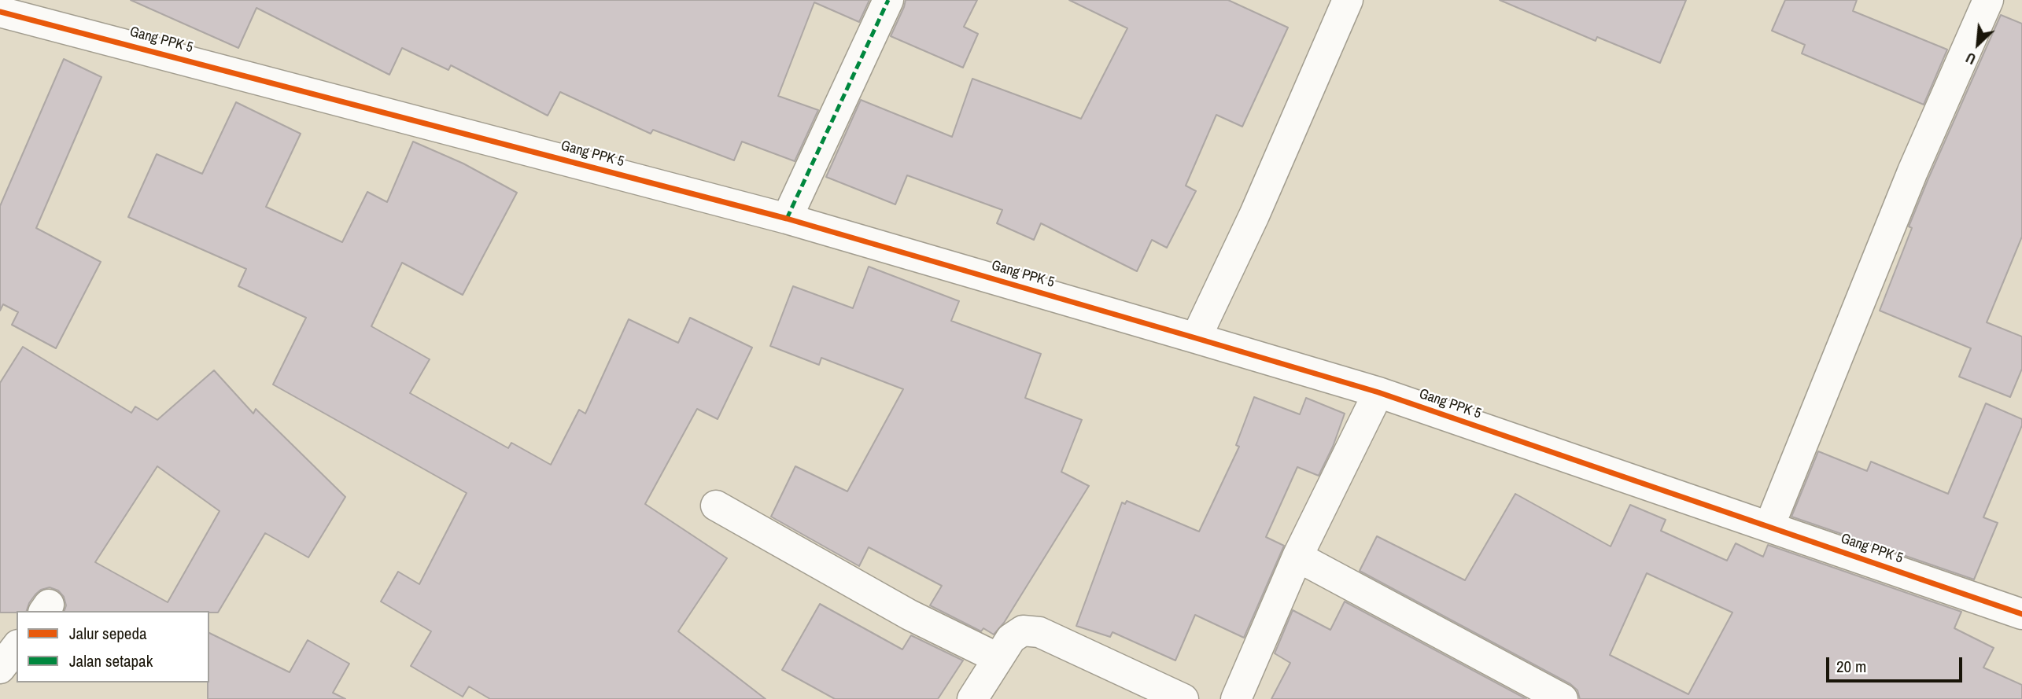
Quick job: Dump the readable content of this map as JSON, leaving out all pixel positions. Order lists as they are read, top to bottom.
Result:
{
  "streets": {
    "street": ["Gang PPK 5"]
  },
  "legend": ["Jalur sepeda", "Jalan setapak"],
  "scale_bar": "20 m",
  "north": "bottom left"
}
